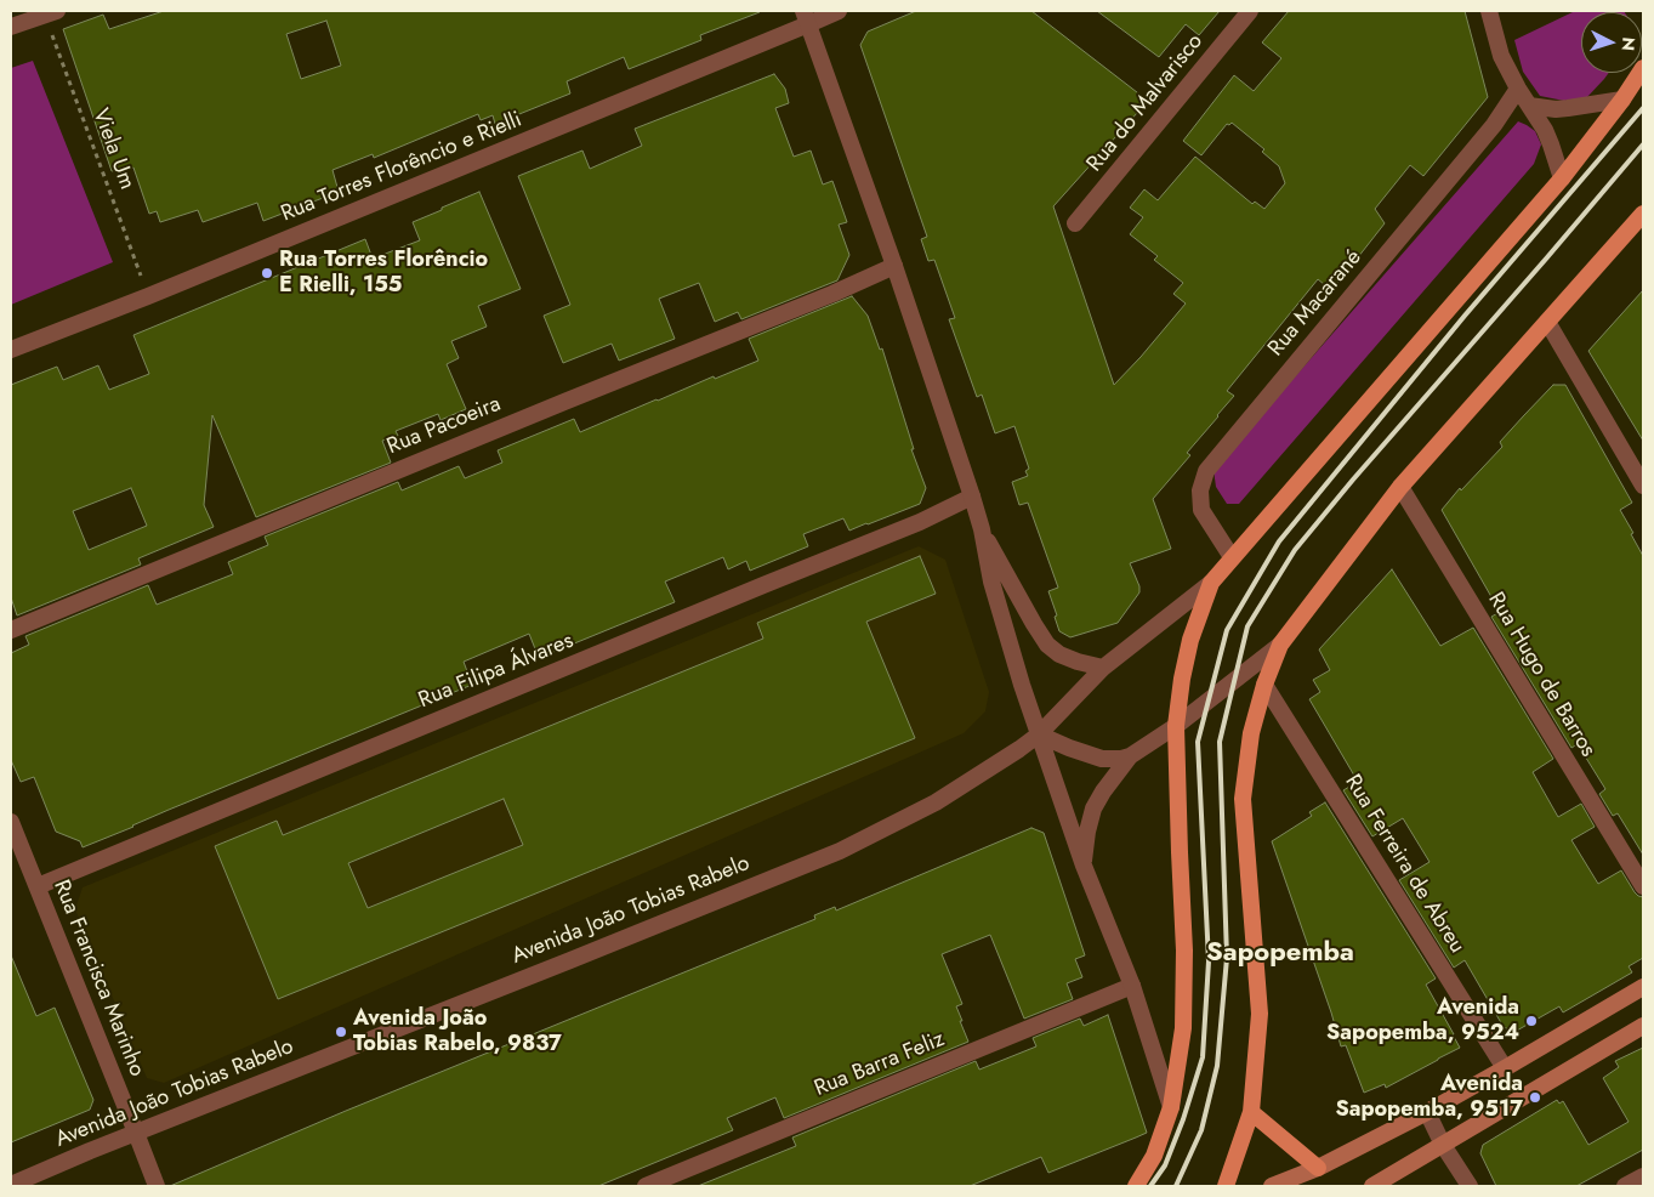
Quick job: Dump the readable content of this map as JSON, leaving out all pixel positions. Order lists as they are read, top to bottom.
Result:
{
  "streets": {
    "street": [
      "Rua do Malvarisco",
      "Rua Torres Florêncio e Rielli",
      "Rua Macarané",
      "Rua Pacoeira",
      "Rua Filipa Álvares",
      "Rua Hugo de Barros",
      "Rua Ferreira de Abreu",
      "Avenida João Tobias Rabelo",
      "Rua Francisca Marinho",
      "Rua Barra Feliz"
    ],
    "path": ["Viela Um"]
  },
  "crossings": [
    ["Viela Um", "Rua Torres Florêncio e Rielli"],
    ["Rua Filipa Álvares", "Rua Francisca Marinho"],
    ["Avenida João Tobias Rabelo", "Rua Francisca Marinho"]
  ],
  "districts": ["Sapopemba"],
  "places": [
    "Rua Torres Florêncio E Rielli, 155",
    "Avenida Sapopemba, 9524",
    "Avenida João Tobias Rabelo, 9837",
    "Avenida Sapopemba, 9517"
  ],
  "north": "right"
}
